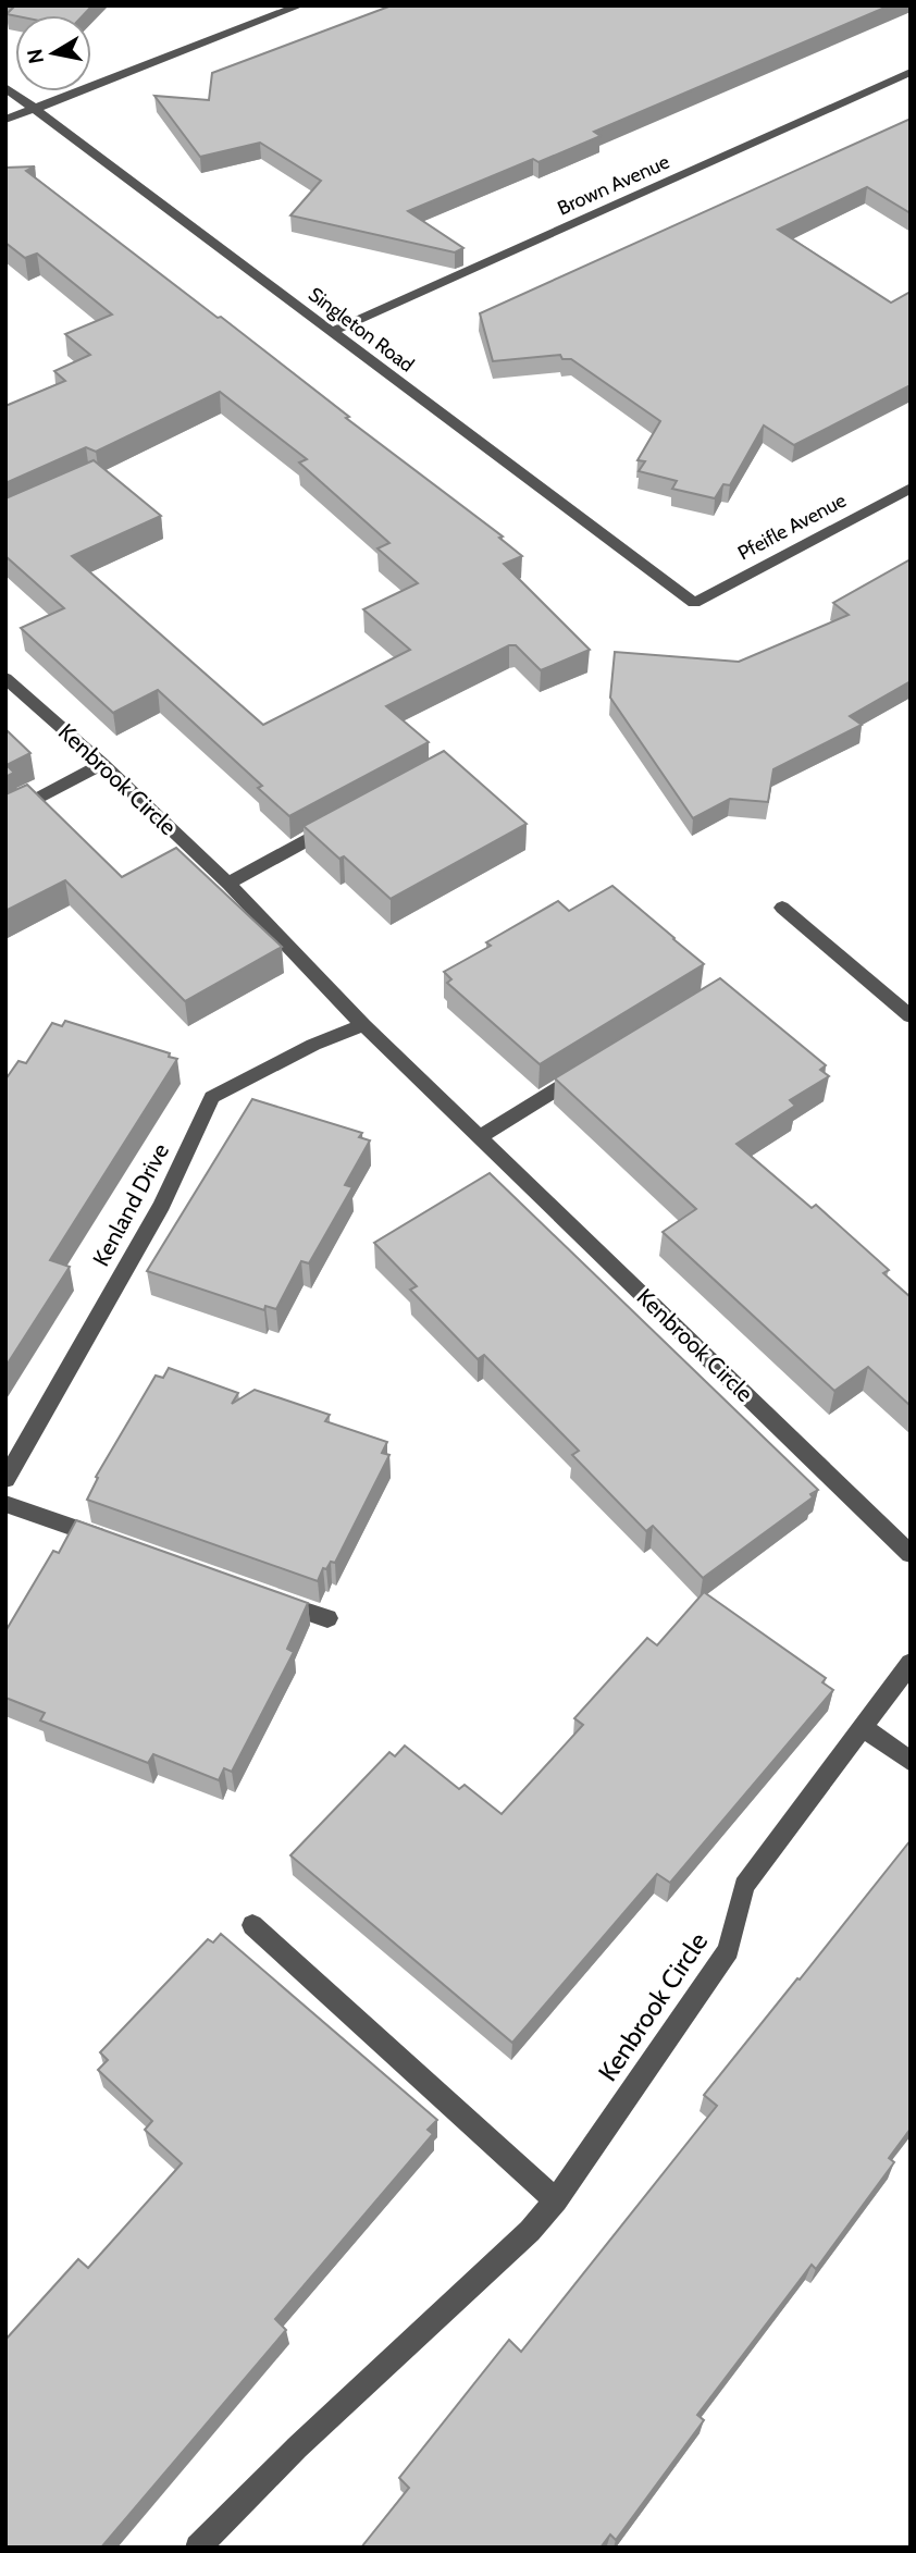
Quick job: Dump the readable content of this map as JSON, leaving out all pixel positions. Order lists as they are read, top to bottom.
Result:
{
  "streets": {
    "street": [
      "Brown Avenue",
      "Singleton Road",
      "Pfeifle Avenue",
      "Kenbrook Circle",
      "Kenland Drive"
    ]
  },
  "crossings": [
    ["Brown Avenue", "Singleton Road"],
    ["Singleton Road", "Pfeifle Avenue"],
    ["Kenbrook Circle", "Kenland Drive"]
  ],
  "north": "left"
}
